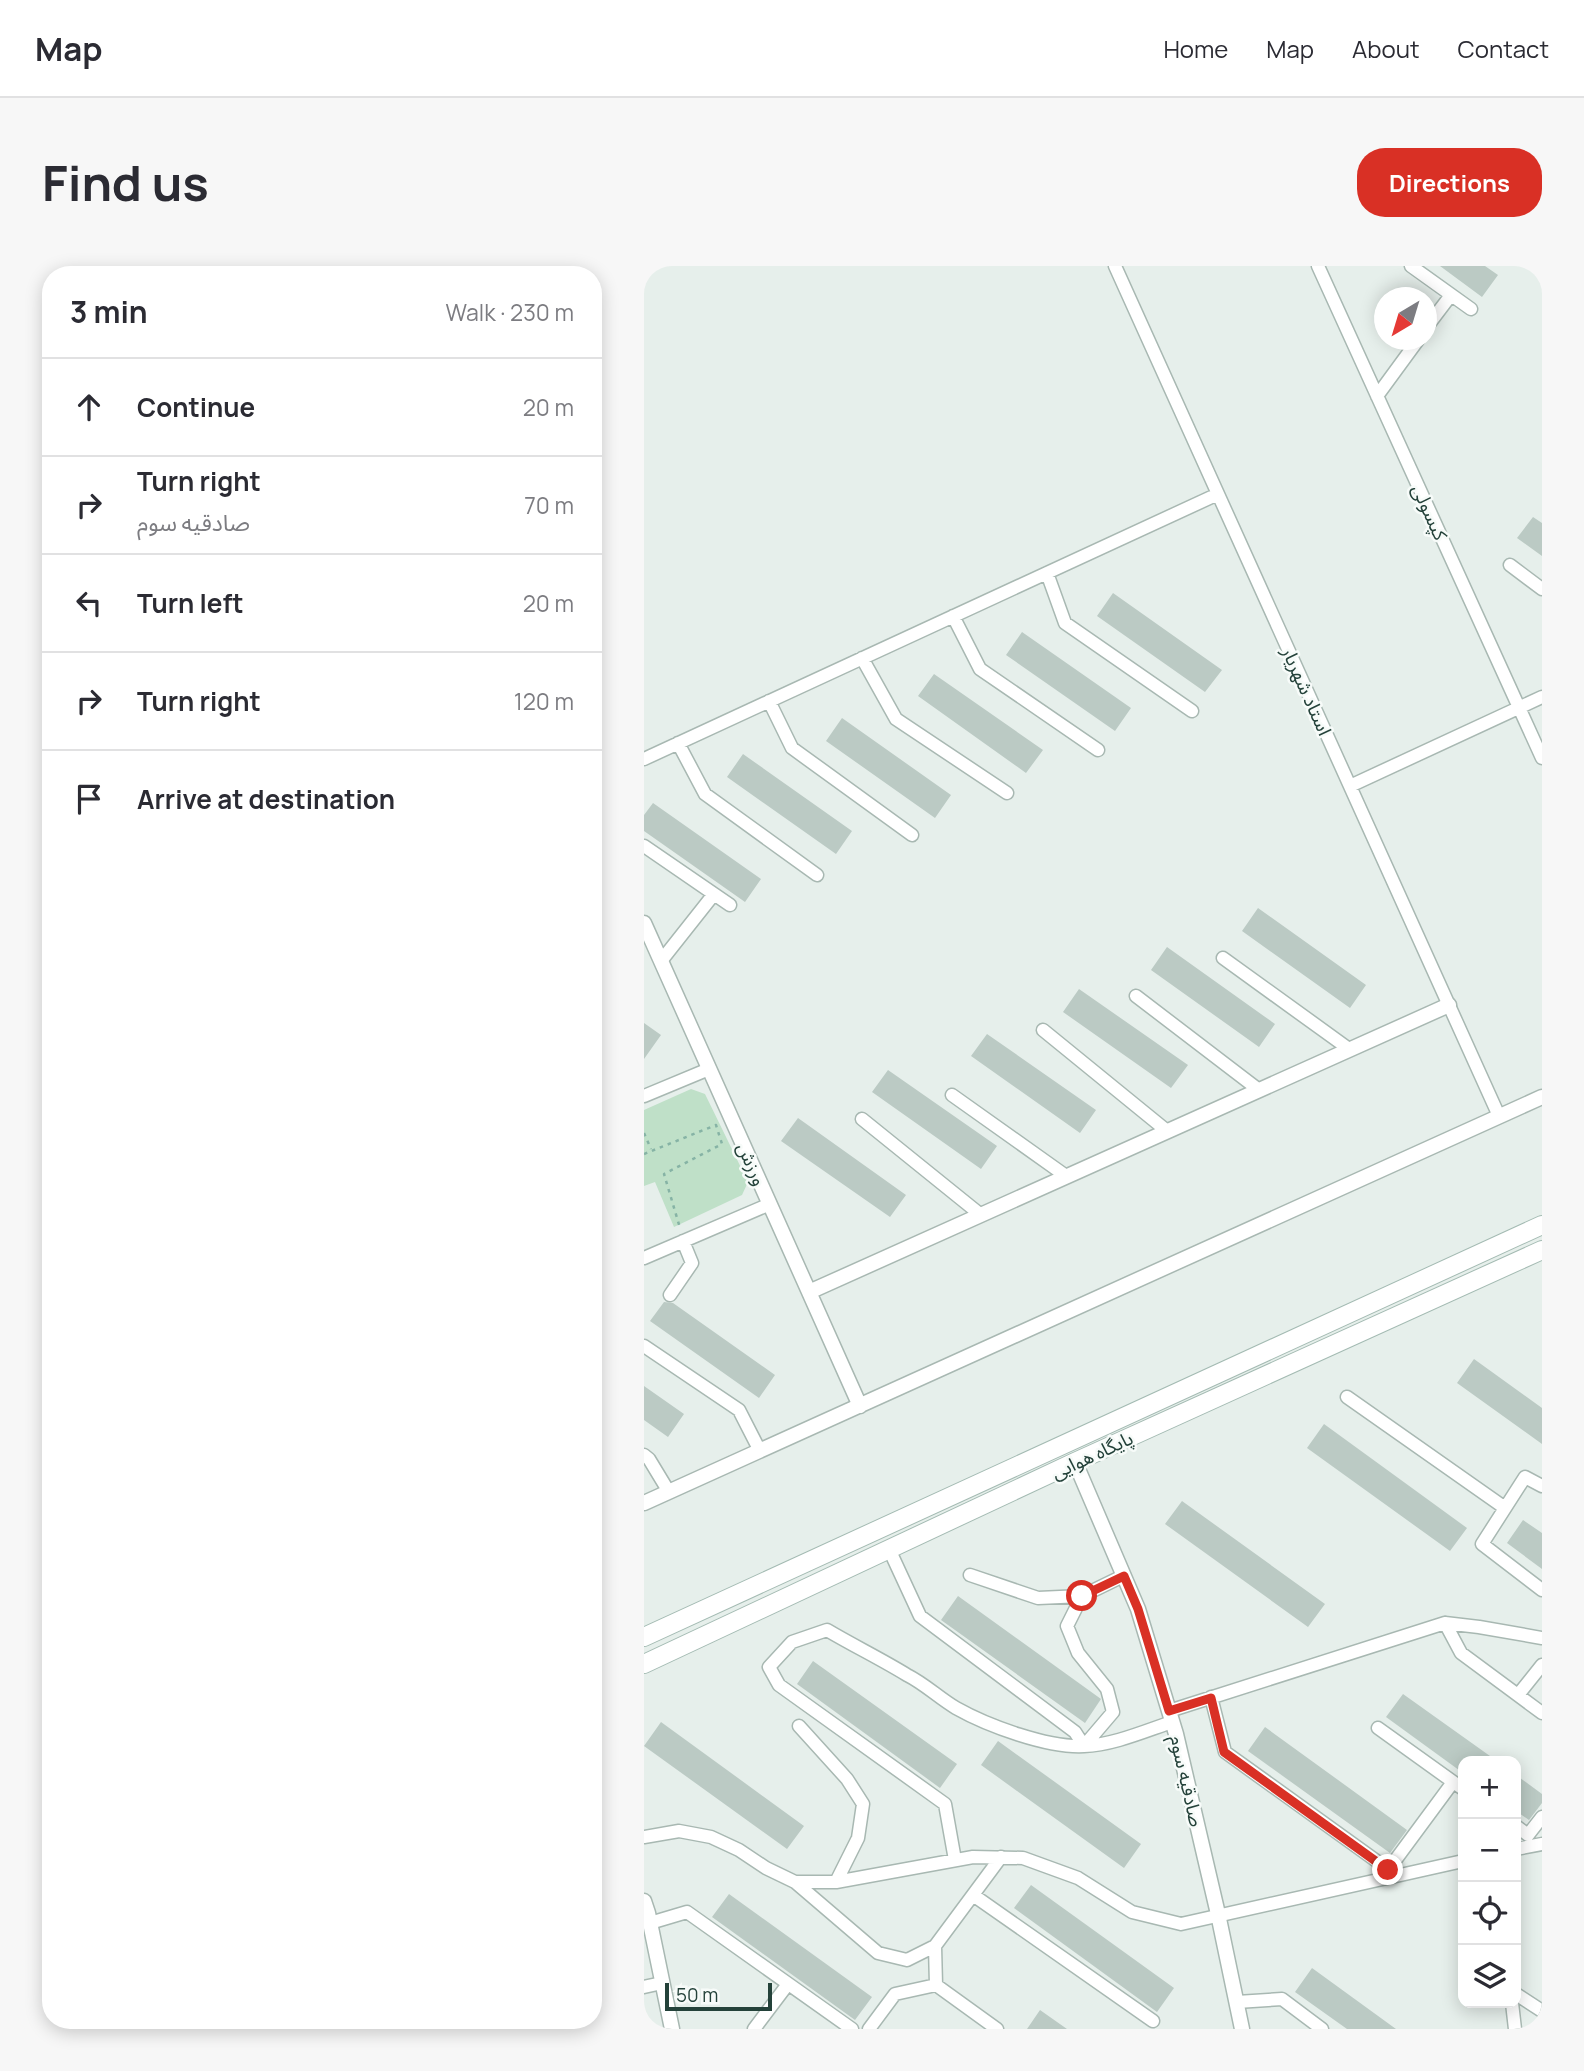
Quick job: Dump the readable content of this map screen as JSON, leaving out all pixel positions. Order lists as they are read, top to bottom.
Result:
{
  "streets": {
    "main road": ["پایگاه هوایی"],
    "street": [
      "کپسولی",
      "استاد شهریار",
      "ورزش",
      "صادقیه سوم"
    ]
  },
  "crossings": [
    ["پایگاه هوایی", "صادقیه سوم"]
  ],
  "scale_bar": "50 m",
  "north": "bottom left",
  "page": {
    "header": "Map",
    "nav": [
      "Home",
      "Map",
      "About",
      "Contact"
    ],
    "buttons": "Directions",
    "title": "Find us",
    "heading": ["3 min", "Walk · 230 m"],
    "list": [
      ["Continue", "20 m"],
      ["Turn right", "صادقیه سوم", "70 m"],
      ["Turn left", "20 m"],
      ["Turn right", "120 m"],
      "Arrive at destination"
    ],
    "map_buttons": ["+", "−"],
    "scale": "50 m"
  }
}
